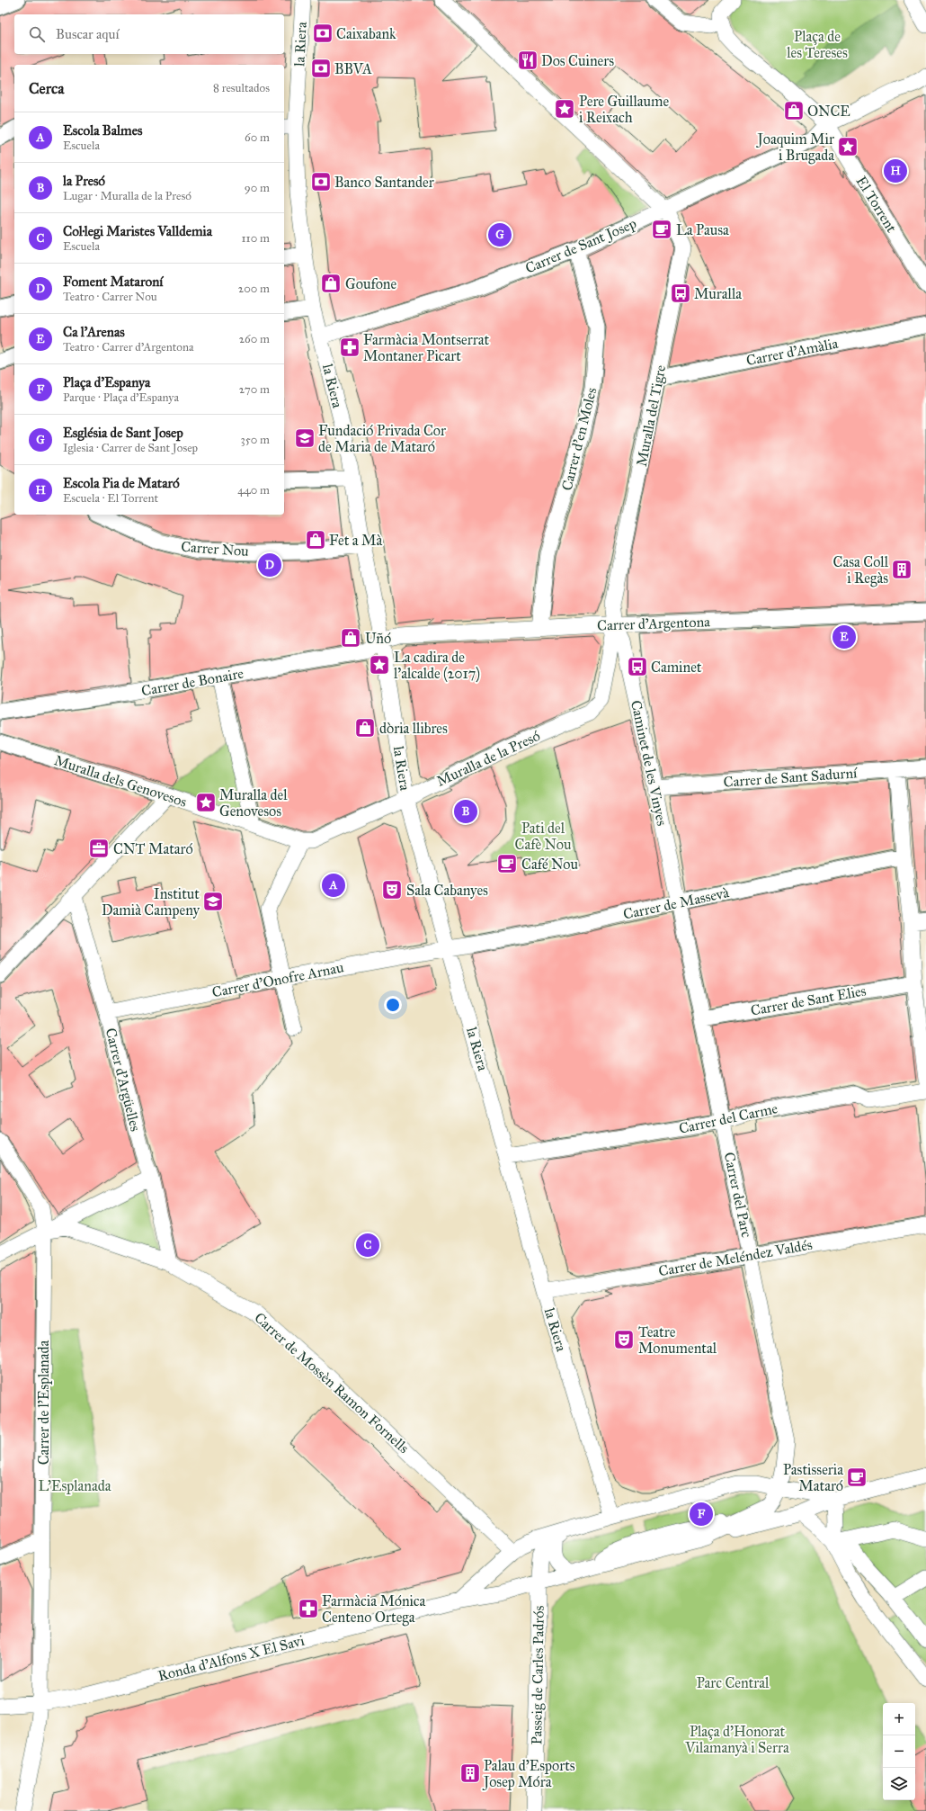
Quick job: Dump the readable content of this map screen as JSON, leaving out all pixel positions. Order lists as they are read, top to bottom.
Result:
{
  "streets": {
    "street": [
      "la Riera",
      "El Torrent",
      "Carrer de Sant Josep",
      "Carrer d'Amàlia",
      "Muralla del Tigre",
      "Carrer d'en Moles",
      "Carrer Nou",
      "Carrer d'Argentona",
      "Carrer de Bonaire",
      "Muralla de la Presó",
      "Caminet de les Vinyes",
      "Carrer de Sant Sadurní",
      "Muralla dels Genovesos",
      "Carrer de Massevà",
      "Carrer d'Onofre Arnau",
      "Carrer de Sant Elies",
      "Carrer d'Argüelles",
      "Carrer del Carme",
      "Carrer del Parc",
      "Carrer de Meléndez Valdés",
      "Carrer de Mossèn Ramon Fornells",
      "Carrer de l'Esplanada",
      "Ronda d'Alfons X El Savi",
      "Passeig de Carles Padrós"
    ]
  },
  "crossings": [
    ["la Riera", "Carrer de Sant Josep"],
    ["la Riera", "Carrer Nou"],
    ["la Riera", "Carrer d'Argentona"],
    ["la Riera", "Carrer de Bonaire"],
    ["la Riera", "Muralla de la Presó"],
    ["la Riera", "Carrer de Massevà"],
    ["la Riera", "Carrer d'Onofre Arnau"],
    ["la Riera", "Carrer del Carme"],
    ["la Riera", "Carrer de Meléndez Valdés"],
    ["El Torrent", "Carrer de Sant Josep"],
    ["Carrer de Sant Josep", "Muralla del Tigre"],
    ["Carrer de Sant Josep", "Carrer d'en Moles"],
    ["Carrer d'Amàlia", "Muralla del Tigre"],
    ["Muralla del Tigre", "Carrer d'Argentona"],
    ["Muralla del Tigre", "Muralla de la Presó"],
    ["Muralla del Tigre", "Caminet de les Vinyes"],
    ["Carrer d'en Moles", "Carrer d'Argentona"],
    ["Carrer d'Argentona", "Carrer de Bonaire"],
    ["Carrer d'Argentona", "Muralla de la Presó"],
    ["Carrer d'Argentona", "Caminet de les Vinyes"],
    ["Muralla de la Presó", "Caminet de les Vinyes"],
    ["Muralla de la Presó", "Muralla dels Genovesos"],
    ["Caminet de les Vinyes", "Carrer de Sant Sadurní"],
    ["Caminet de les Vinyes", "Carrer de Massevà"],
    ["Caminet de les Vinyes", "Carrer del Parc"],
    ["Carrer de Massevà", "Carrer d'Onofre Arnau"],
    ["Carrer de Massevà", "Carrer del Parc"],
    ["Carrer d'Onofre Arnau", "Carrer d'Argüelles"],
    ["Carrer de Sant Elies", "Carrer del Parc"],
    ["Carrer d'Argüelles", "Carrer de Mossèn Ramon Fornells"],
    ["Carrer del Carme", "Carrer del Parc"],
    ["Carrer del Parc", "Carrer de Meléndez Valdés"],
    ["Carrer de Mossèn Ramon Fornells", "Carrer de l'Esplanada"],
    ["Carrer de l'Esplanada", "Ronda d'Alfons X El Savi"],
    ["Ronda d'Alfons X El Savi", "Passeig de Carles Padrós"]
  ],
  "parks": [
    "Plaça de les Tereses",
    "Pati del Cafè Nou",
    "L'Esplanada",
    "Parc Central",
    "Plaça d'Honorat Vilamanyà i Serra"
  ],
  "places": {
    "bank": ["Caixabank", "BBVA", "Banco Santander"],
    "restaurant": ["Dos Cuiners"],
    "place": [
      "Pere Guillaume i Reixach",
      "Joaquim Mir i Brugada",
      "La cadira de l'alcalde (2017)",
      "Muralla del Genovesos"
    ],
    "shop": [
      "ONCE",
      "Goufone",
      "Fet a Mà",
      "Uñó",
      "dòria llibres"
    ],
    "cafe": ["La Pausa", "Café Nou", "Pastisseria Mataró"],
    "bus stop": ["Muralla", "Caminet"],
    "pharmacy": ["Farmàcia Montserrat Montaner Picart", "Farmàcia Mónica Centeno Ortega"],
    "school or university": ["Fundació Privada Cor de Maria de Mataró", "Institut Damià Campeny"],
    "building": ["Casa Coll i Regàs", "Palau d'Esports Josep Móra"],
    "office": ["CNT Mataró"],
    "theatre": ["Sala Cabanyes", "Teatre Monumental"]
  },
  "page": {
    "search": "Buscar aquí",
    "heading": ["Cerca", "8 resultados"],
    "list": [
      {
        "mark": "A",
        "name": "Escola Balmes",
        "note": "Escuela",
        "value": "60 m"
      },
      {
        "mark": "B",
        "name": "la Presó",
        "note": "Lugar · Muralla de la Presó",
        "value": "90 m"
      },
      {
        "mark": "C",
        "name": "Col·legi Maristes Valldemia",
        "note": "Escuela",
        "value": "110 m"
      },
      {
        "mark": "D",
        "name": "Foment Mataroní",
        "note": "Teatro · Carrer Nou",
        "value": "200 m"
      },
      {
        "mark": "E",
        "name": "Ca l'Arenas",
        "note": "Teatro · Carrer d'Argentona",
        "value": "260 m"
      },
      {
        "mark": "F",
        "name": "Plaça d'Espanya",
        "note": "Parque · Plaça d'Espanya",
        "value": "270 m"
      },
      {
        "mark": "G",
        "name": "Església de Sant Josep",
        "note": "Iglesia · Carrer de Sant Josep",
        "value": "350 m"
      },
      {
        "mark": "H",
        "name": "Escola Pia de Mataró",
        "note": "Escuela · El Torrent",
        "value": "440 m"
      }
    ],
    "pins": [
      "H",
      "G",
      "D",
      "E",
      "B",
      "A",
      "C",
      "F"
    ],
    "map_buttons": ["+", "−"]
  }
}
